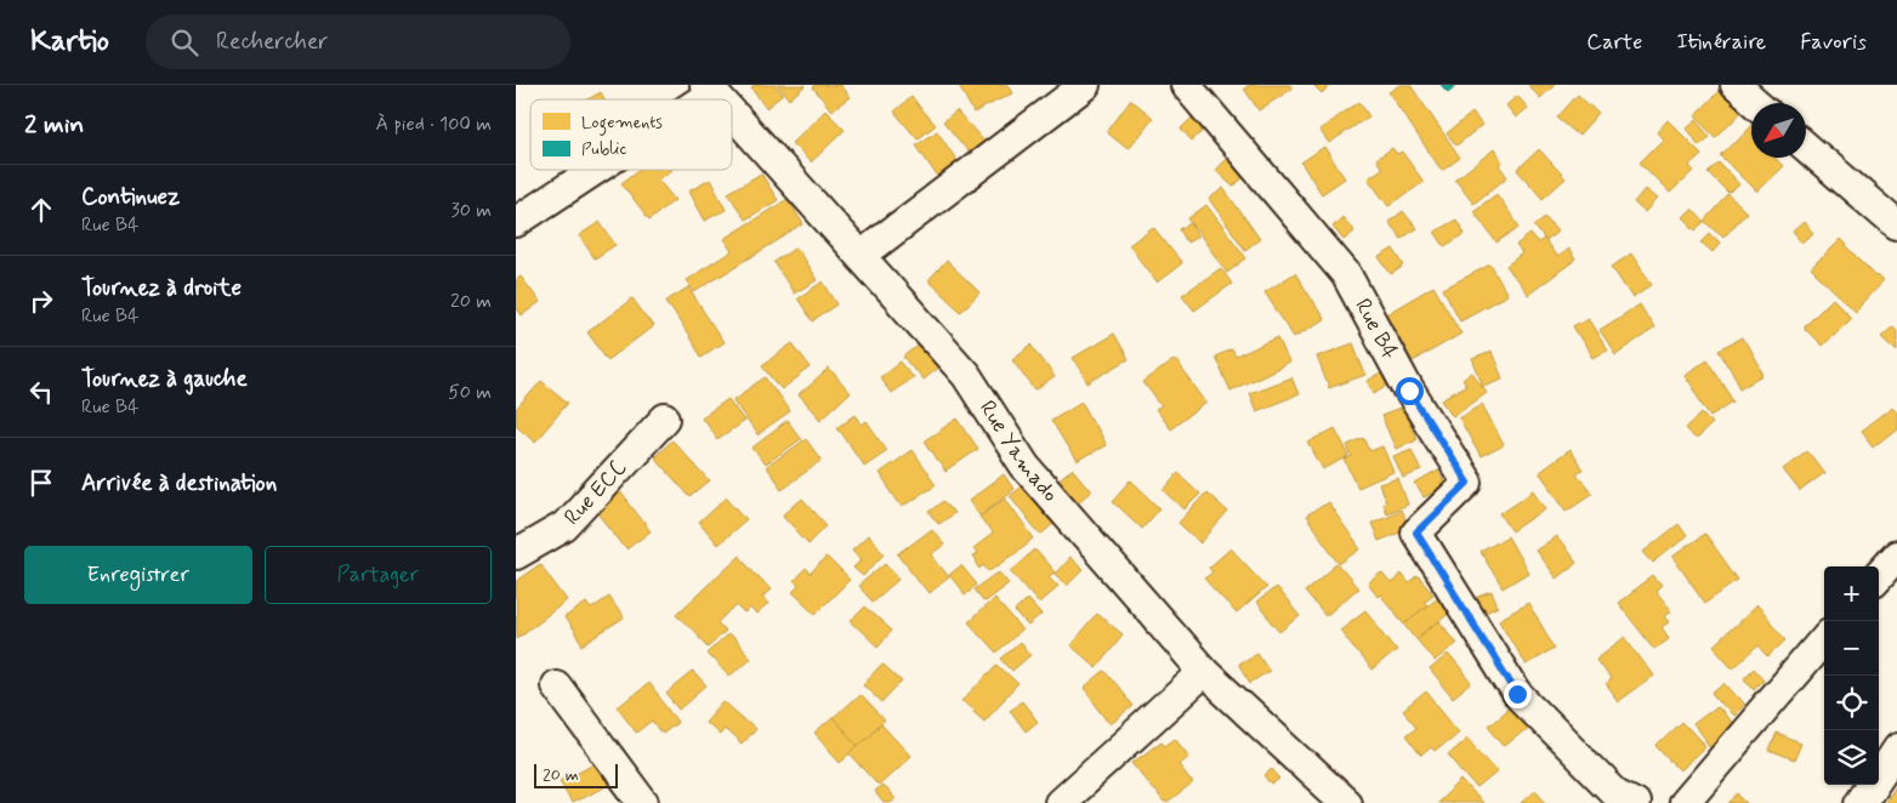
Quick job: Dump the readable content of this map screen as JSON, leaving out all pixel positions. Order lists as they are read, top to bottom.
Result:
{
  "streets": {
    "street": ["Rue B4", "Rue Yamado", "Rue ECC"]
  },
  "legend": ["Logements", "Public"],
  "scale_bar": "20 m",
  "north": "bottom left",
  "page": {
    "header": "Kartio",
    "search": "Rechercher",
    "nav": ["Carte", "Itinéraire", "Favoris"],
    "heading": ["2 min", "À pied · 100 m"],
    "list": [
      ["Continuez", "Rue B4", "30 m"],
      ["Tournez à droite", "Rue B4", "20 m"],
      ["Tournez à gauche", "Rue B4", "50 m"],
      "Arrivée à destination"
    ],
    "buttons": ["Enregistrer", "Partager"],
    "map_buttons": ["+", "−"],
    "scale": "20 m"
  }
}
